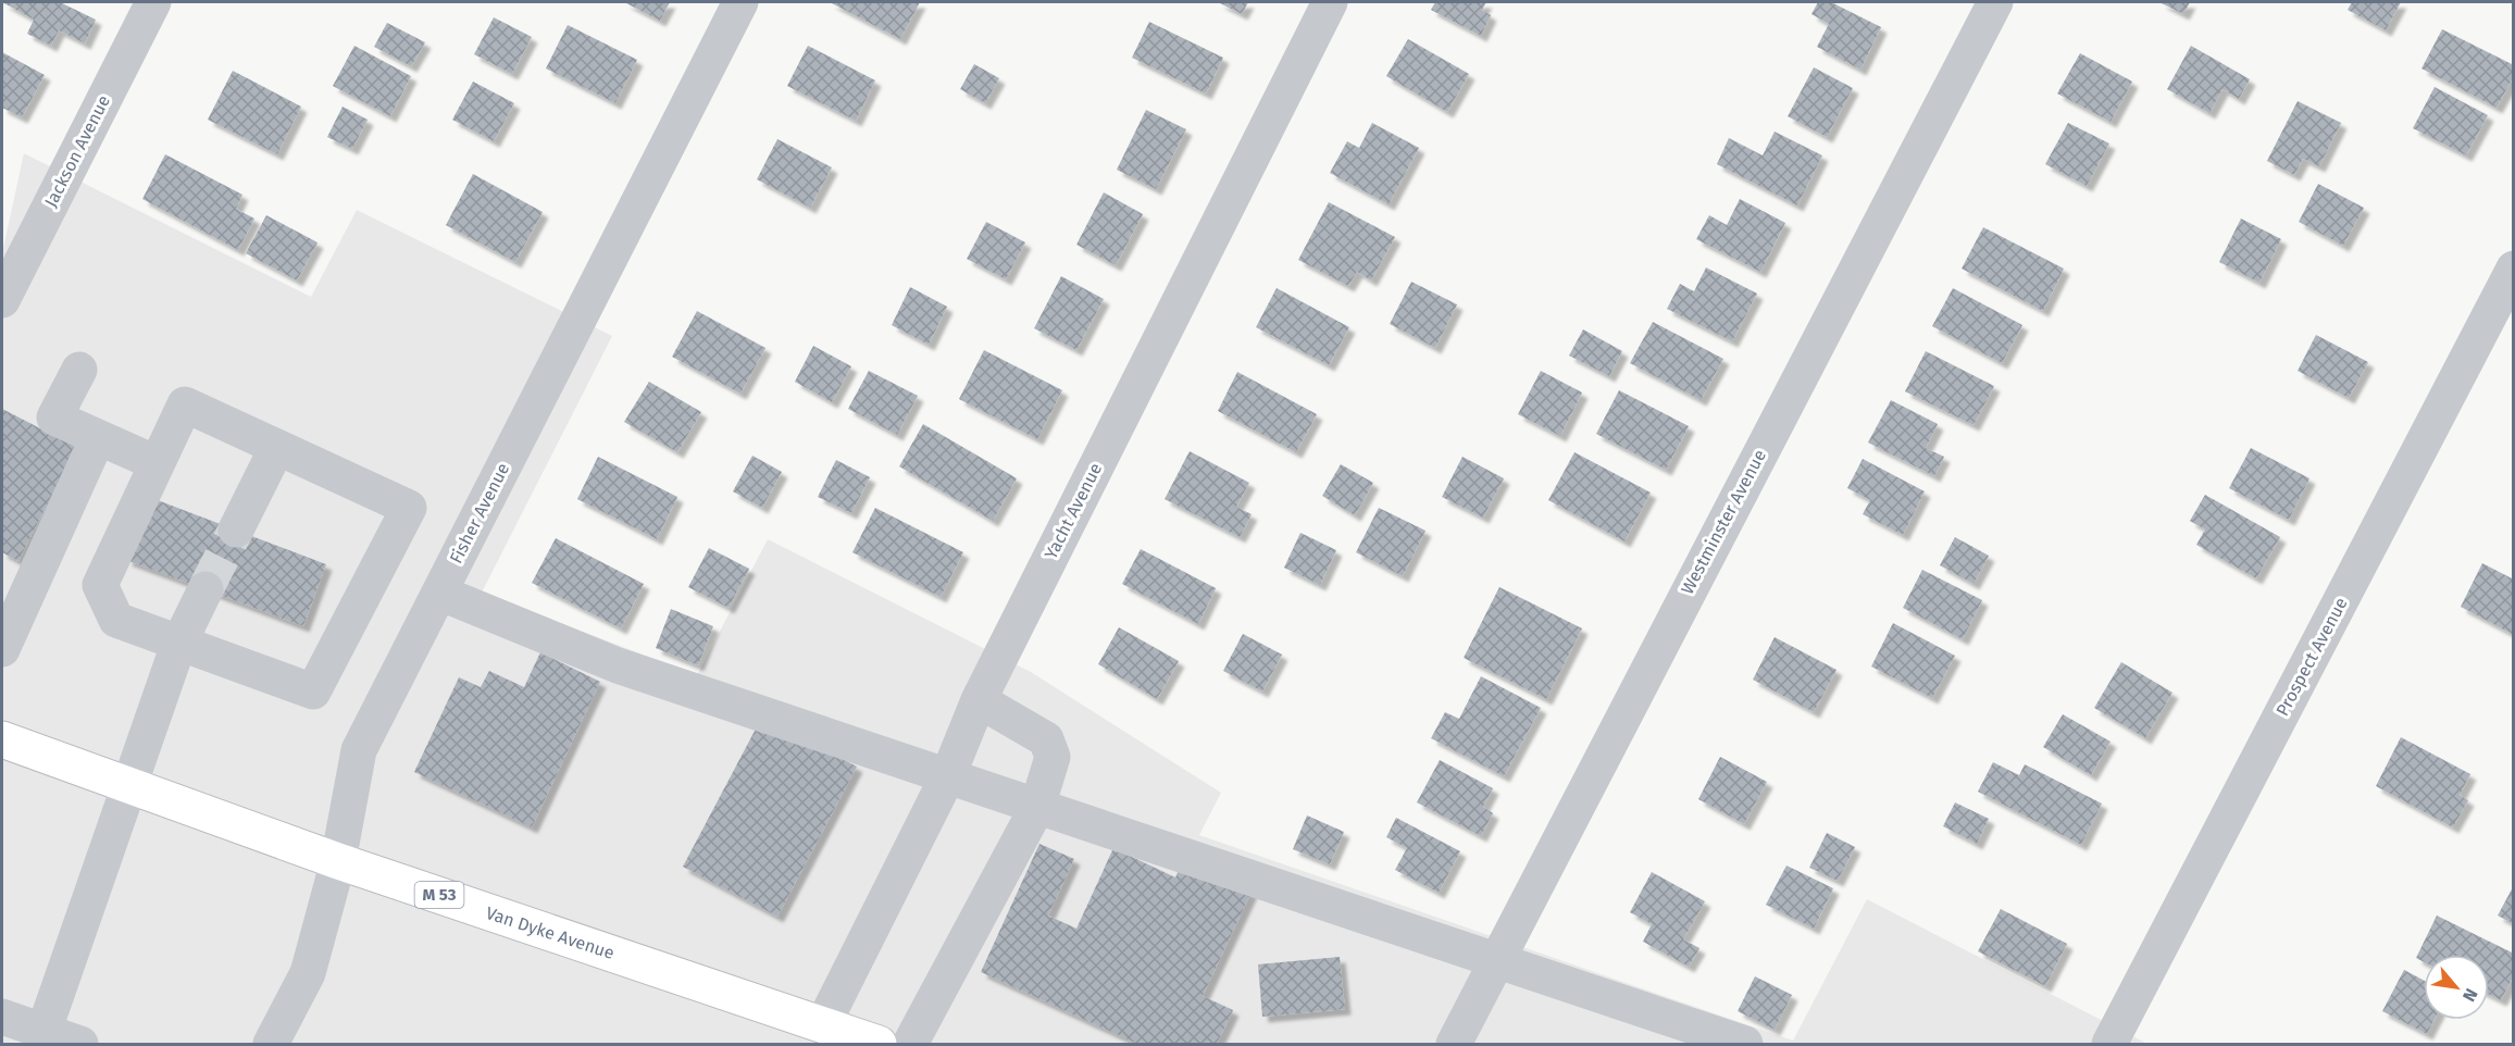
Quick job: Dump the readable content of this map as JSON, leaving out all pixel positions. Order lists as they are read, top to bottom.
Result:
{
  "streets": {
    "main road": ["M 53", "Van Dyke Avenue"],
    "street": [
      "Jackson Avenue",
      "Yacht Avenue",
      "Fisher Avenue",
      "Westminster Avenue",
      "Prospect Avenue"
    ]
  },
  "crossings": [
    ["Yacht Avenue", "Van Dyke Avenue"],
    ["Fisher Avenue", "Van Dyke Avenue"]
  ],
  "north": "bottom right"
}
